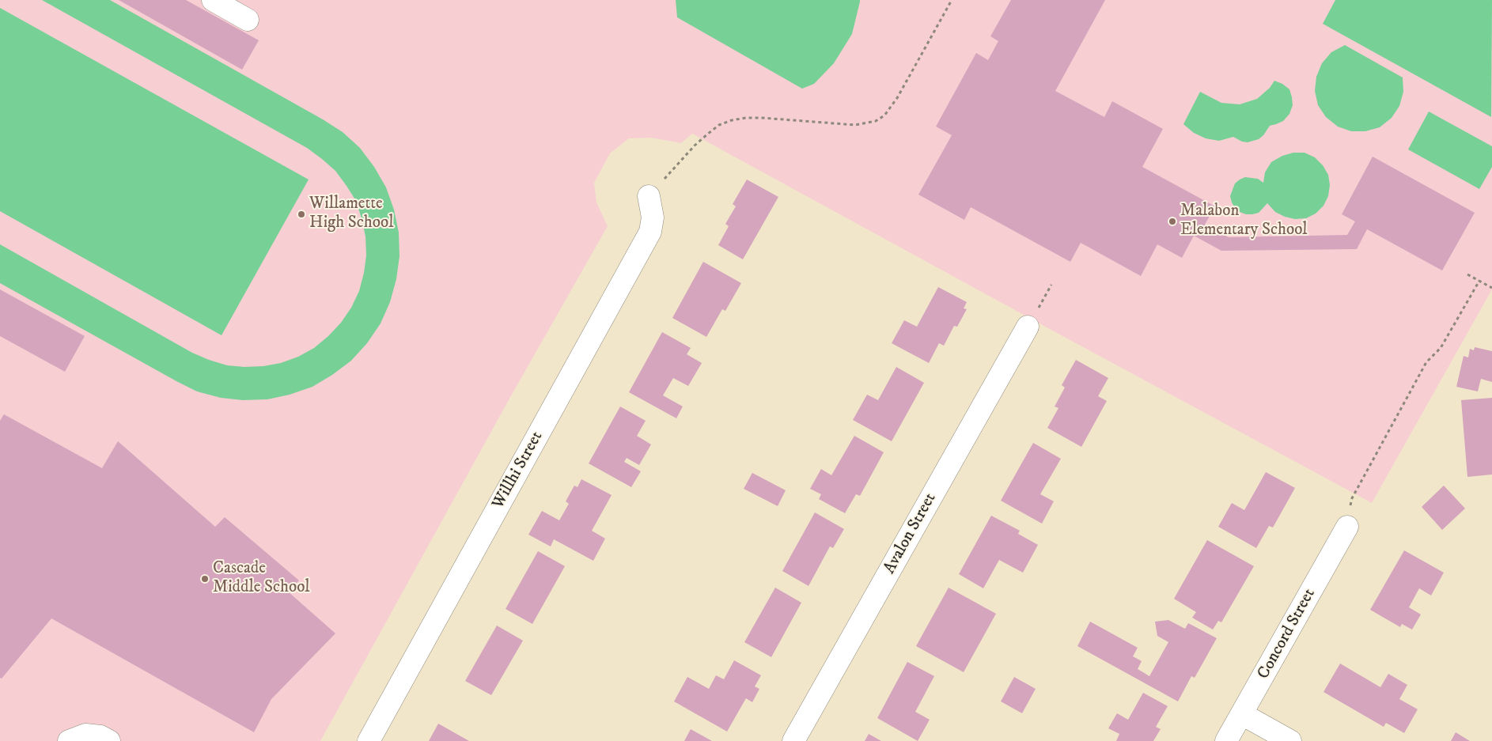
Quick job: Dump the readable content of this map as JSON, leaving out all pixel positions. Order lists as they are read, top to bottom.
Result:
{
  "streets": {
    "street": ["Willhi Street", "Avalon Street", "Concord Street"]
  },
  "places": ["Willamette High School", "Malabon Elementary School", "Cascade Middle School"]
}
